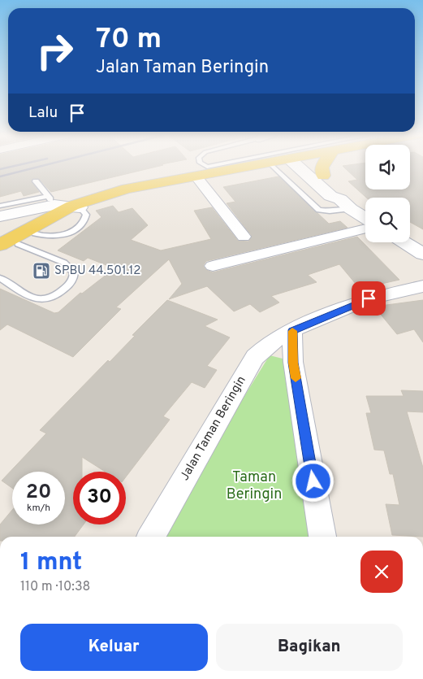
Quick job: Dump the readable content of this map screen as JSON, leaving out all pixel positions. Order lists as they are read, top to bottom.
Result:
{
  "streets": {
    "street": ["Jalan Taman Beringin"]
  },
  "parks": ["Taman Beringin"],
  "places": {
    "fuel station": ["SPBU 44.501.12"]
  },
  "page": {
    "turn": ["70 m", "Jalan Taman Beringin"],
    "then": "Lalu",
    "speed": "20 km/h",
    "limit": "30",
    "heading": ["1 mnt", "110 m · 10:38"],
    "buttons": ["Keluar", "Bagikan"]
  }
}
